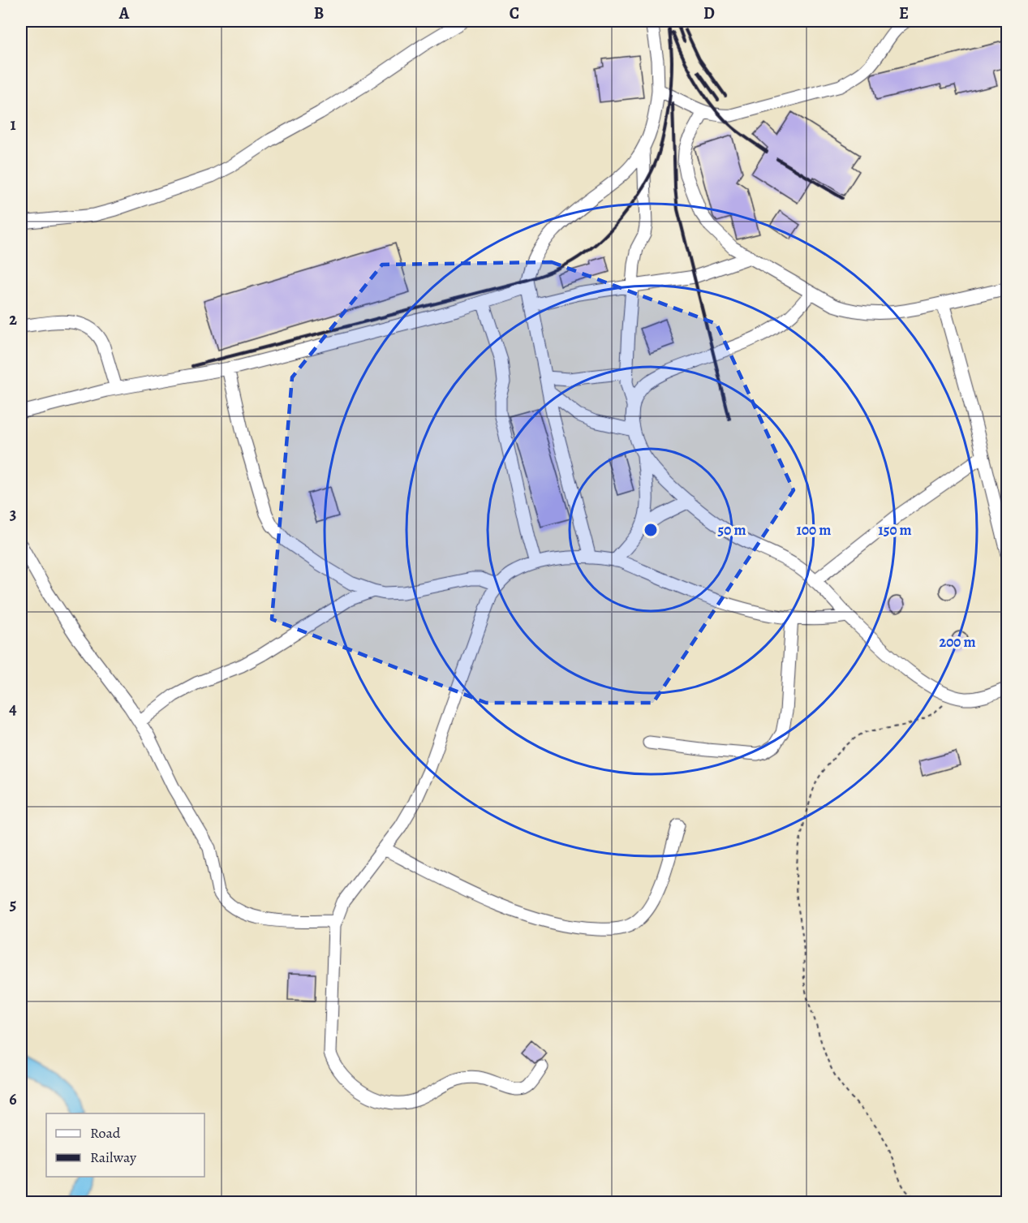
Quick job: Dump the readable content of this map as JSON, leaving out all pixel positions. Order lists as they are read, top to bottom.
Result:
{
  "legend": ["Road", "Railway"],
  "grid": {
    "columns": [
      "A",
      "B",
      "C",
      "D",
      "E"
    ],
    "rows": [
      "1",
      "2",
      "3",
      "4",
      "5",
      "6"
    ]
  },
  "rings": [
    "50 m",
    "100 m",
    "150 m",
    "200 m"
  ]
}
